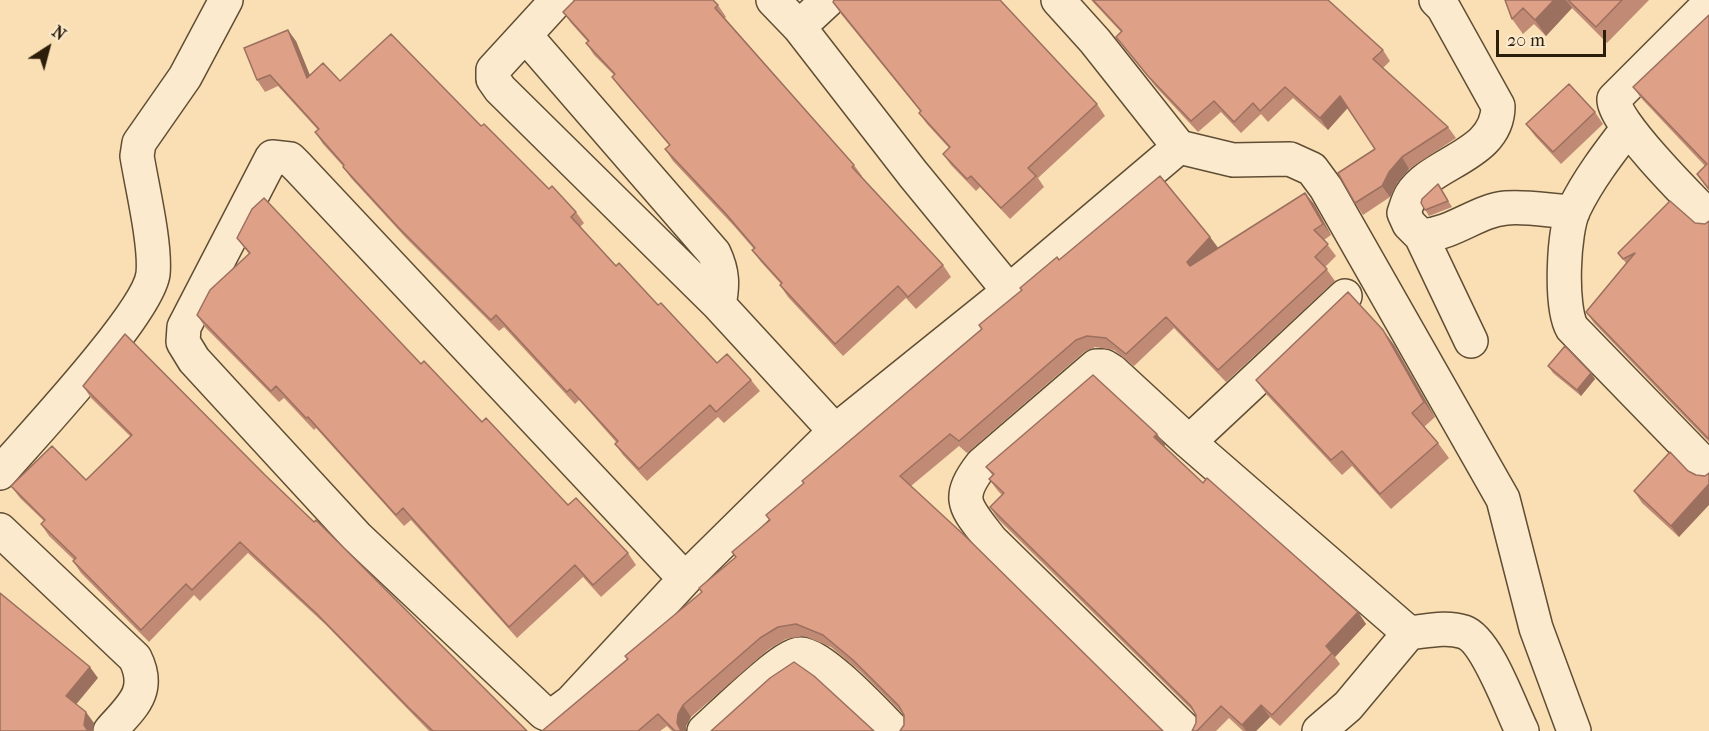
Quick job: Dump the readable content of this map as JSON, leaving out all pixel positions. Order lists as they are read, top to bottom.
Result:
{
  "scale_bar": "20 m",
  "north": "top right"
}
